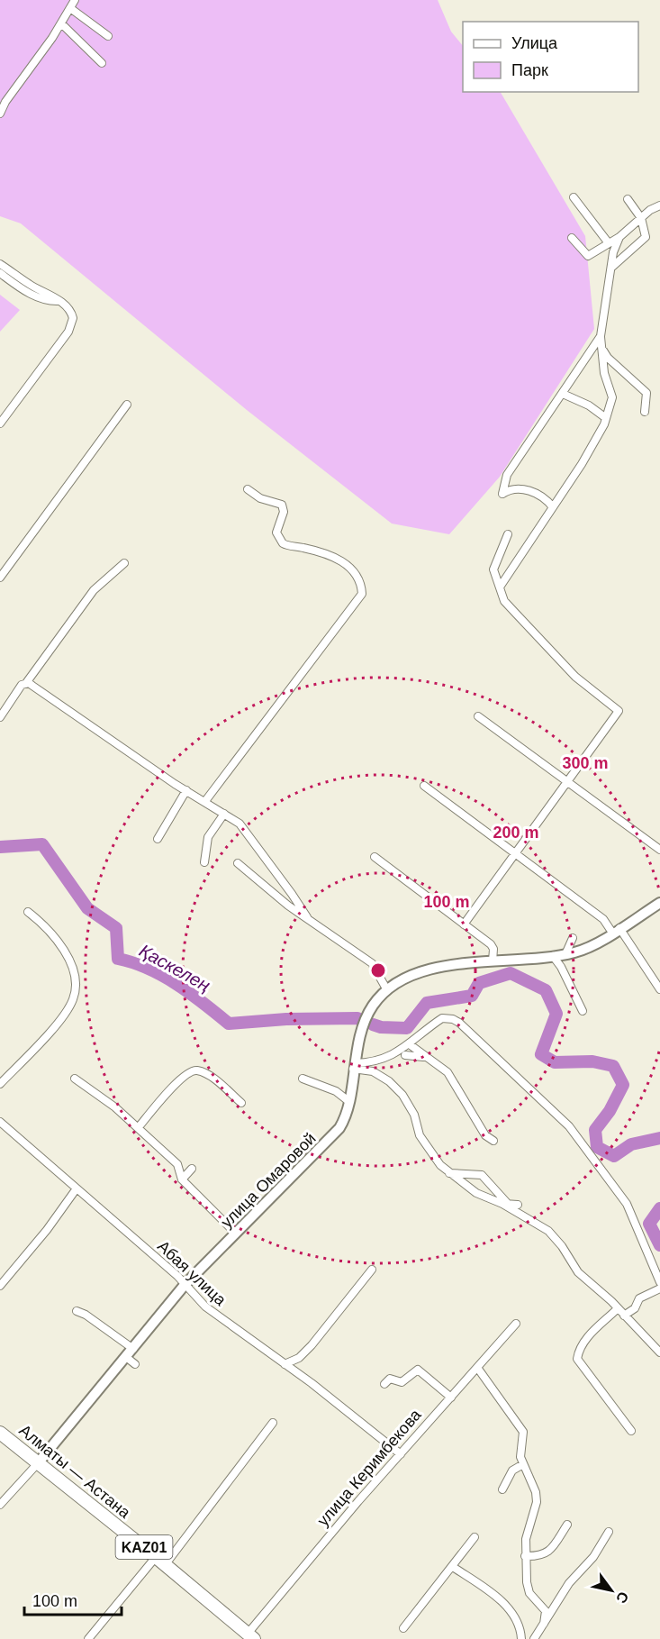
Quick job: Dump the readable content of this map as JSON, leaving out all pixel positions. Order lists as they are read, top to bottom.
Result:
{
  "streets": {
    "highway": ["Алматы — Астана", "KАZ01"],
    "street": ["улица Омаровой", "Абая улица", "улица Керимбекова"]
  },
  "crossings": [
    ["улица Омаровой", "Абая улица"],
    ["улица Омаровой", "Алматы — Астана"],
    ["Абая улица", "улица Керимбекова"],
    ["улица Керимбекова", "Алматы — Астана"]
  ],
  "water": ["Қаскелең"],
  "legend": ["Улица", "Парк"],
  "scale_bar": "100 m",
  "north": "bottom right",
  "rings": ["300 m", "200 m", "100 m"]
}
